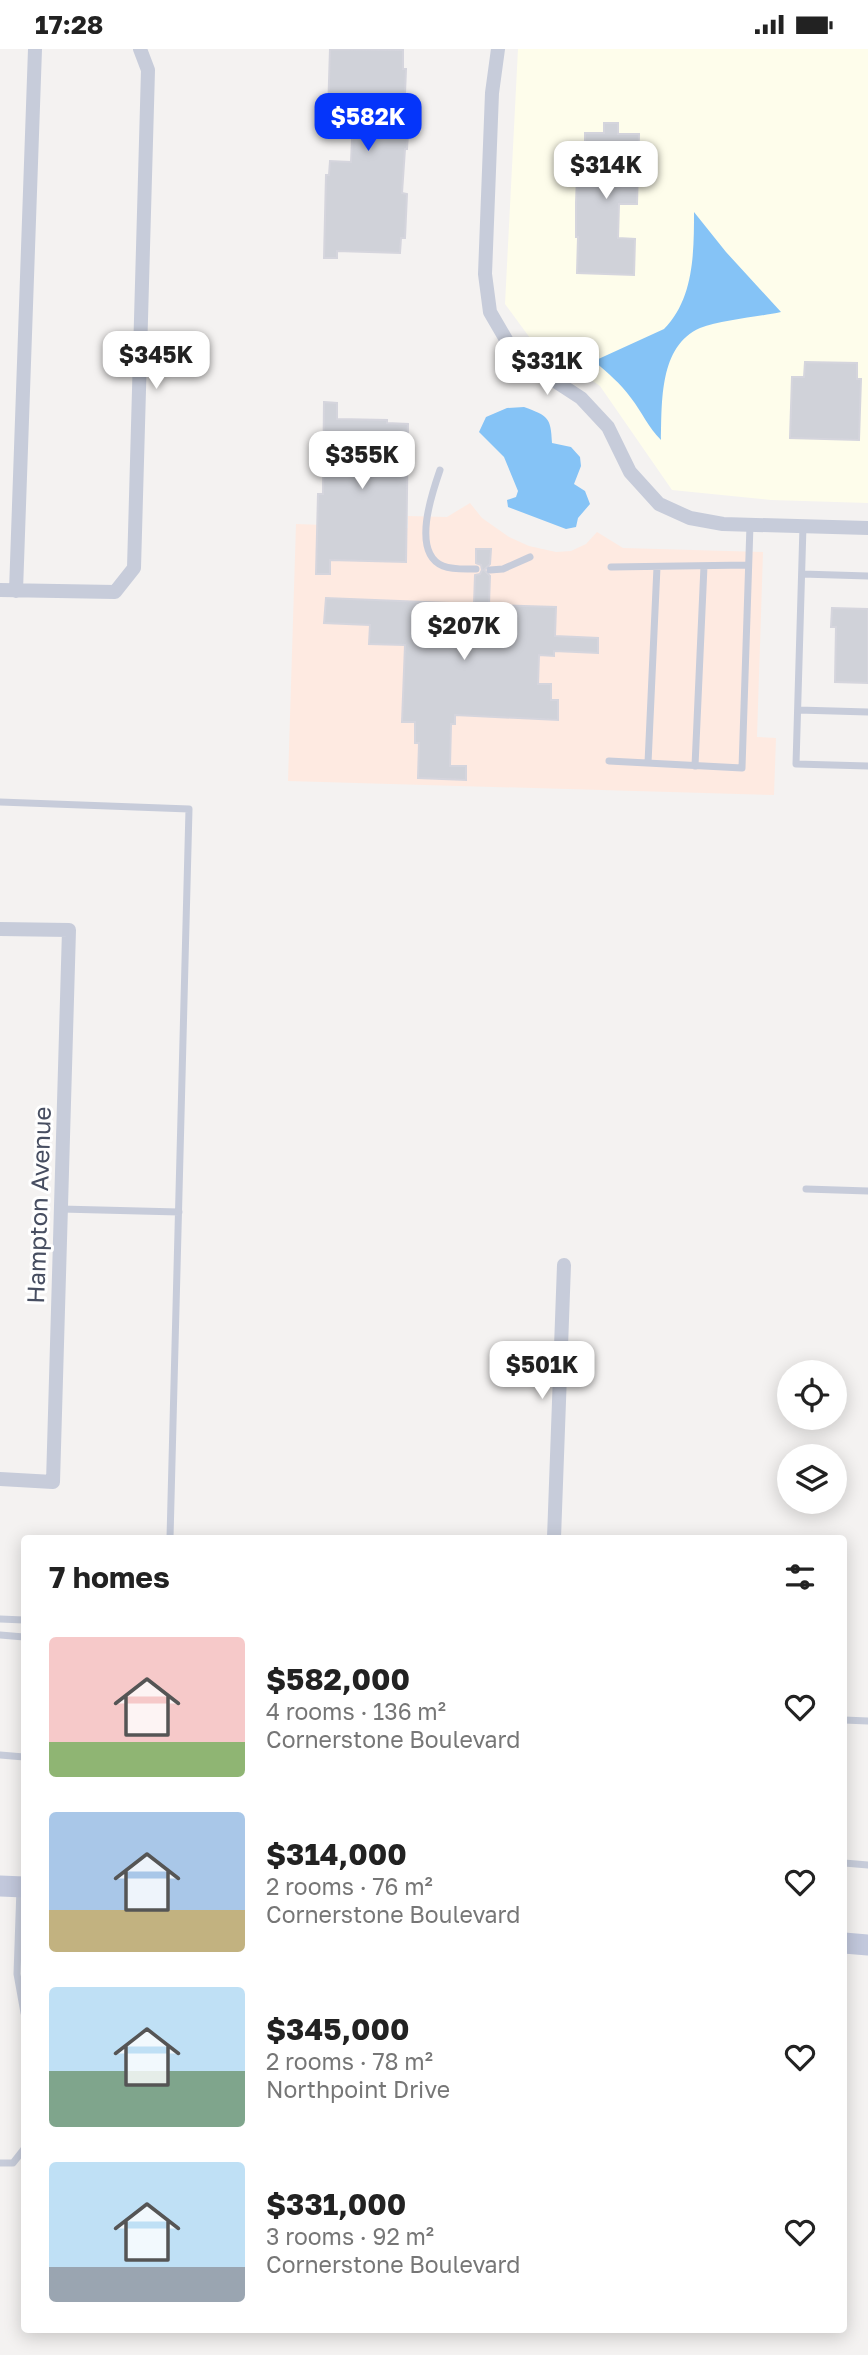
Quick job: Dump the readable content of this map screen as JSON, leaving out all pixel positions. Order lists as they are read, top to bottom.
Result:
{
  "streets": {
    "street": ["Hampton Avenue"]
  },
  "page": {
    "status": "17:28",
    "price": [
      "$582K",
      "$314K",
      "$345K",
      "$331K",
      "$355K",
      "$207K",
      "$501K"
    ],
    "heading": "7 homes",
    "list": [
      {
        "name": "$582,000",
        "note": "4 rooms · 136 m² · Cornerstone Boulevard"
      },
      {
        "name": "$314,000",
        "note": "2 rooms · 76 m² · Cornerstone Boulevard"
      },
      {
        "name": "$345,000",
        "note": "2 rooms · 78 m² · Northpoint Drive"
      },
      {
        "name": "$331,000",
        "note": "3 rooms · 92 m² · Cornerstone Boulevard"
      }
    ]
  }
}
